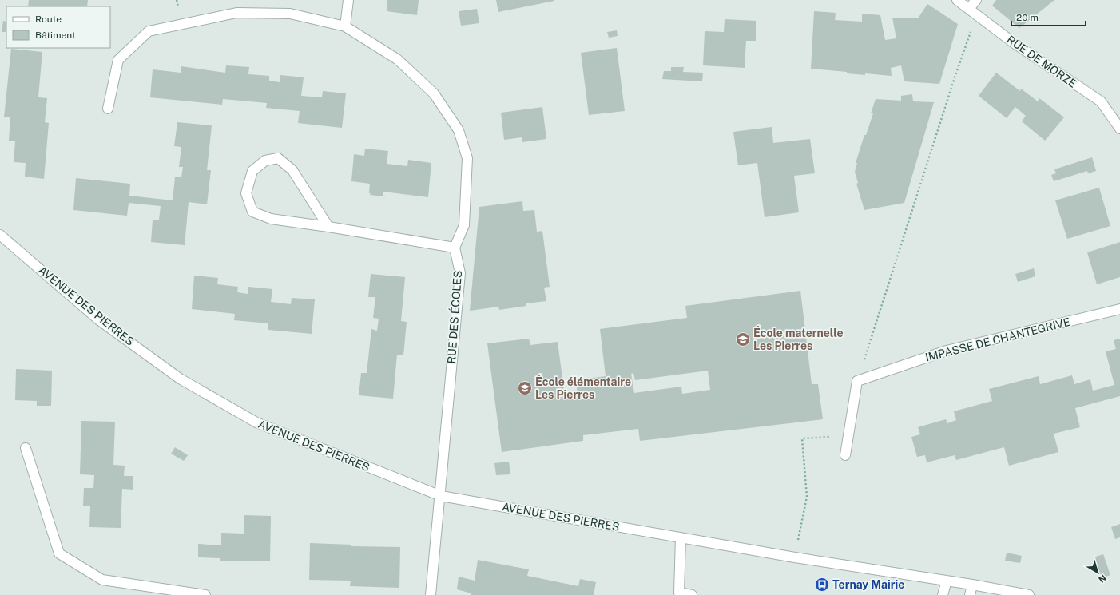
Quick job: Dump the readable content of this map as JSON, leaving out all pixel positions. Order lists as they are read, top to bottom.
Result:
{
  "streets": {
    "street": [
      "RUE DE MORZE",
      "AVENUE DES PIERRES",
      "RUE DES ÉCOLES",
      "IMPASSE DE CHANTEGRIVE"
    ]
  },
  "crossings": [
    ["AVENUE DES PIERRES", "RUE DES ÉCOLES"]
  ],
  "places": {
    "school or university": ["École maternelle Les Pierres", "École élémentaire Les Pierres"],
    "bus stop": ["Ternay Mairie"]
  },
  "legend": ["Route", "Bâtiment"],
  "scale_bar": "20 m",
  "north": "bottom right"
}
